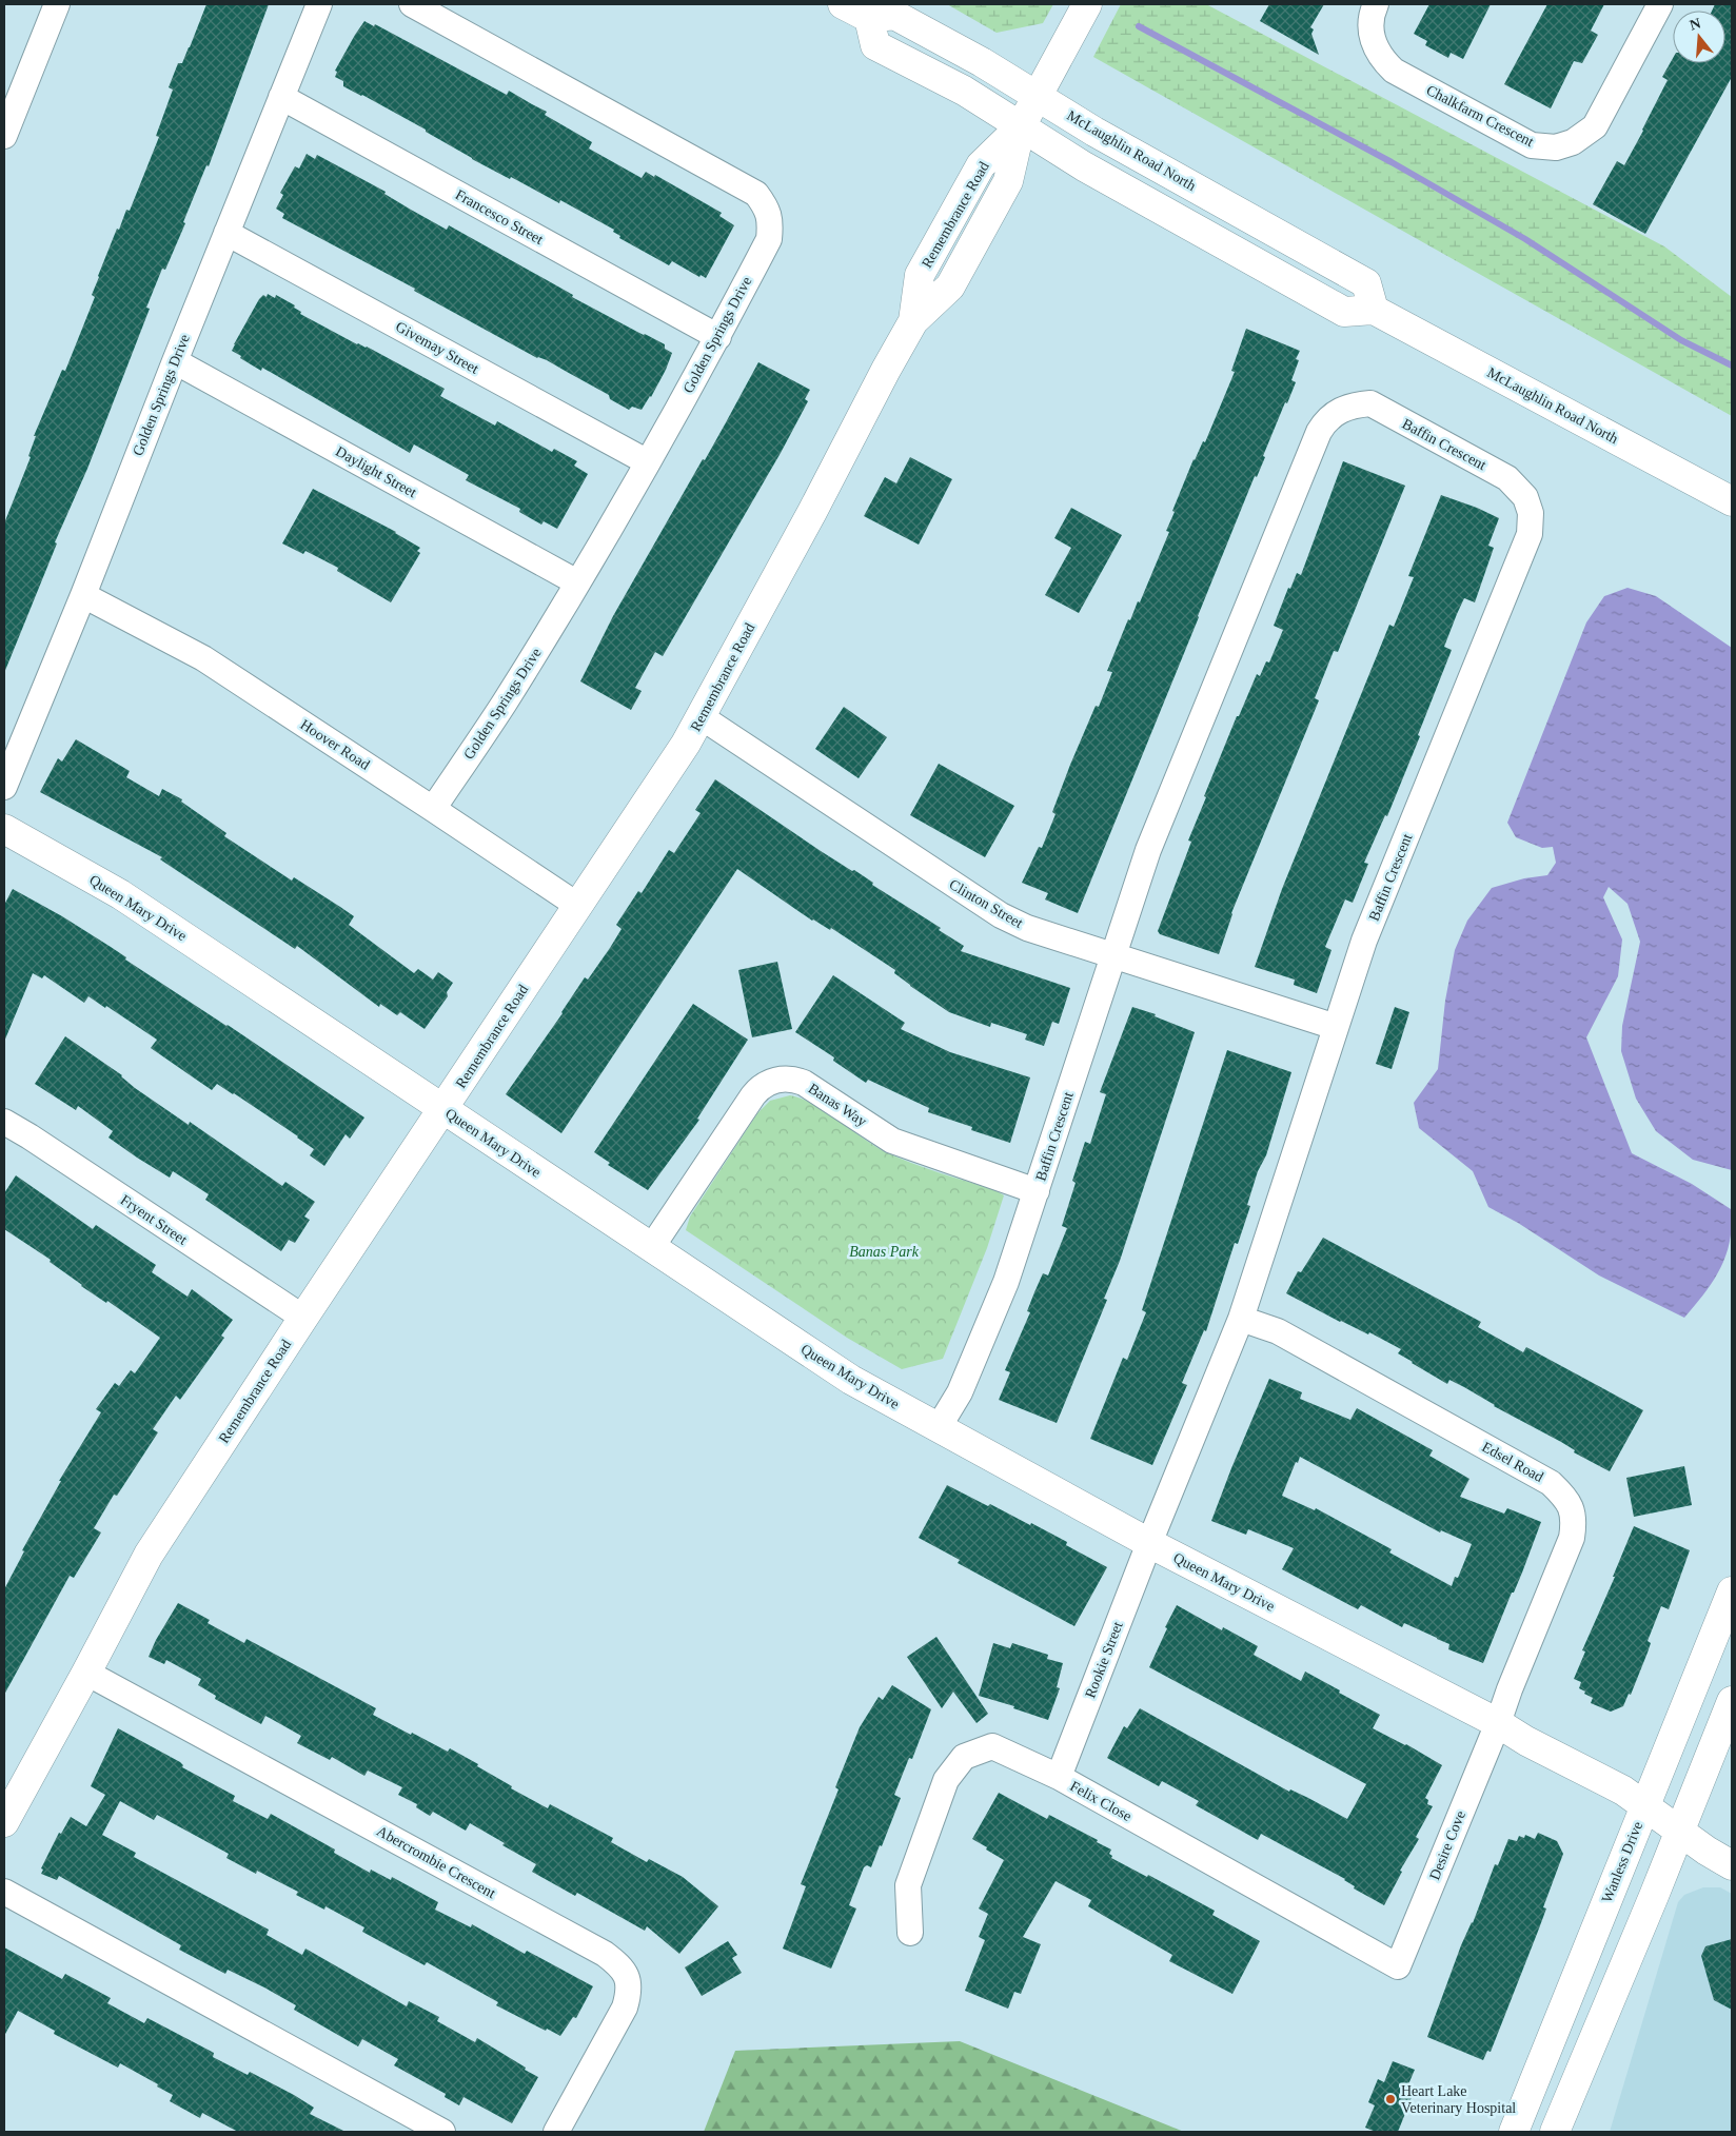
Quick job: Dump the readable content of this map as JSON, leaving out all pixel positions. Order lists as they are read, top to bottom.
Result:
{
  "streets": {
    "street": [
      "Chalkfarm Crescent",
      "McLaughlin Road North",
      "Remembrance Road",
      "Francesco Street",
      "Golden Springs Drive",
      "Givemay Street",
      "Baffin Crescent",
      "Daylight Street",
      "Hoover Road",
      "Clinton Street",
      "Queen Mary Drive",
      "Banas Way",
      "Fryent Street",
      "Edsel Road",
      "Rookie Street",
      "Felix Close",
      "Desire Cove",
      "Abercrombie Crescent",
      "Wanless Drive"
    ]
  },
  "crossings": [
    ["McLaughlin Road North", "Remembrance Road"],
    ["Remembrance Road", "Hoover Road"],
    ["Remembrance Road", "Clinton Street"],
    ["Remembrance Road", "Queen Mary Drive"],
    ["Remembrance Road", "Fryent Street"],
    ["Remembrance Road", "Abercrombie Crescent"],
    ["Francesco Street", "Golden Springs Drive"],
    ["Golden Springs Drive", "Givemay Street"],
    ["Golden Springs Drive", "Daylight Street"],
    ["Golden Springs Drive", "Hoover Road"],
    ["Baffin Crescent", "Clinton Street"],
    ["Baffin Crescent", "Queen Mary Drive"],
    ["Baffin Crescent", "Banas Way"],
    ["Baffin Crescent", "Edsel Road"],
    ["Baffin Crescent", "Rookie Street"],
    ["Queen Mary Drive", "Banas Way"],
    ["Queen Mary Drive", "Edsel Road"],
    ["Queen Mary Drive", "Rookie Street"],
    ["Queen Mary Drive", "Desire Cove"],
    ["Queen Mary Drive", "Wanless Drive"],
    ["Edsel Road", "Desire Cove"],
    ["Rookie Street", "Felix Close"],
    ["Felix Close", "Desire Cove"]
  ],
  "parks": ["Banas Park"],
  "places": ["Heart Lake Veterinary Hospital"],
  "north": "top"
}
